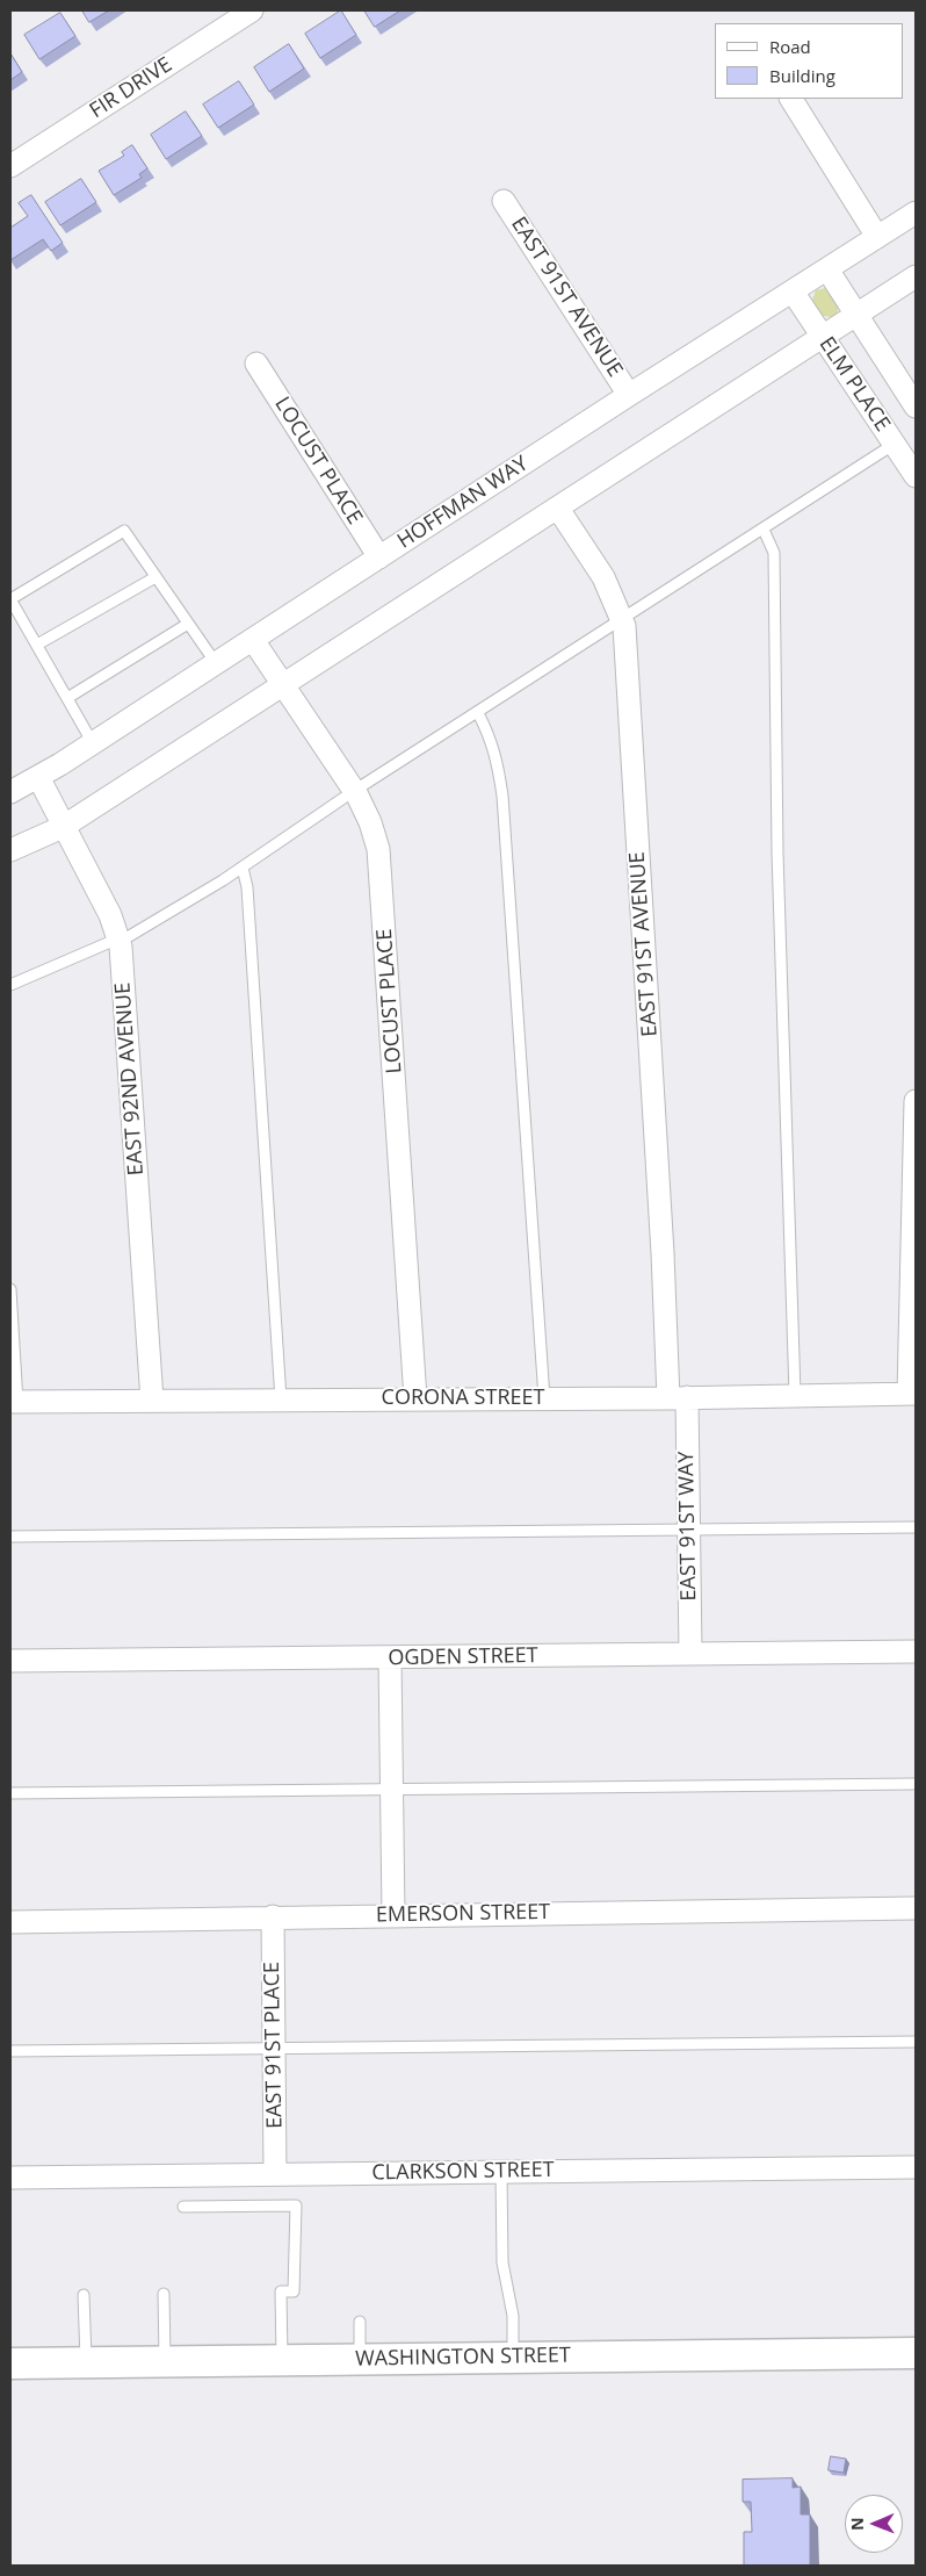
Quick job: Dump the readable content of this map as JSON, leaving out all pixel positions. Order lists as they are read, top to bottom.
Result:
{
  "streets": {
    "main road": ["WASHINGTON STREET"],
    "street": [
      "FIR DRIVE",
      "EAST 91ST AVENUE",
      "ELM PLACE",
      "LOCUST PLACE",
      "HOFFMAN WAY",
      "EAST 92ND AVENUE",
      "CORONA STREET",
      "EAST 91ST WAY",
      "OGDEN STREET",
      "EMERSON STREET",
      "EAST 91ST PLACE",
      "CLARKSON STREET"
    ]
  },
  "crossings": [
    ["EAST 91ST AVENUE", "HOFFMAN WAY"],
    ["EAST 91ST AVENUE", "CORONA STREET"],
    ["EAST 91ST AVENUE", "EAST 91ST WAY"],
    ["ELM PLACE", "HOFFMAN WAY"],
    ["LOCUST PLACE", "HOFFMAN WAY"],
    ["LOCUST PLACE", "CORONA STREET"],
    ["HOFFMAN WAY", "EAST 92ND AVENUE"],
    ["EAST 92ND AVENUE", "CORONA STREET"],
    ["CORONA STREET", "EAST 91ST WAY"],
    ["EAST 91ST WAY", "OGDEN STREET"],
    ["EMERSON STREET", "EAST 91ST PLACE"],
    ["EAST 91ST PLACE", "CLARKSON STREET"]
  ],
  "legend": ["Road", "Building"],
  "north": "left"
}
